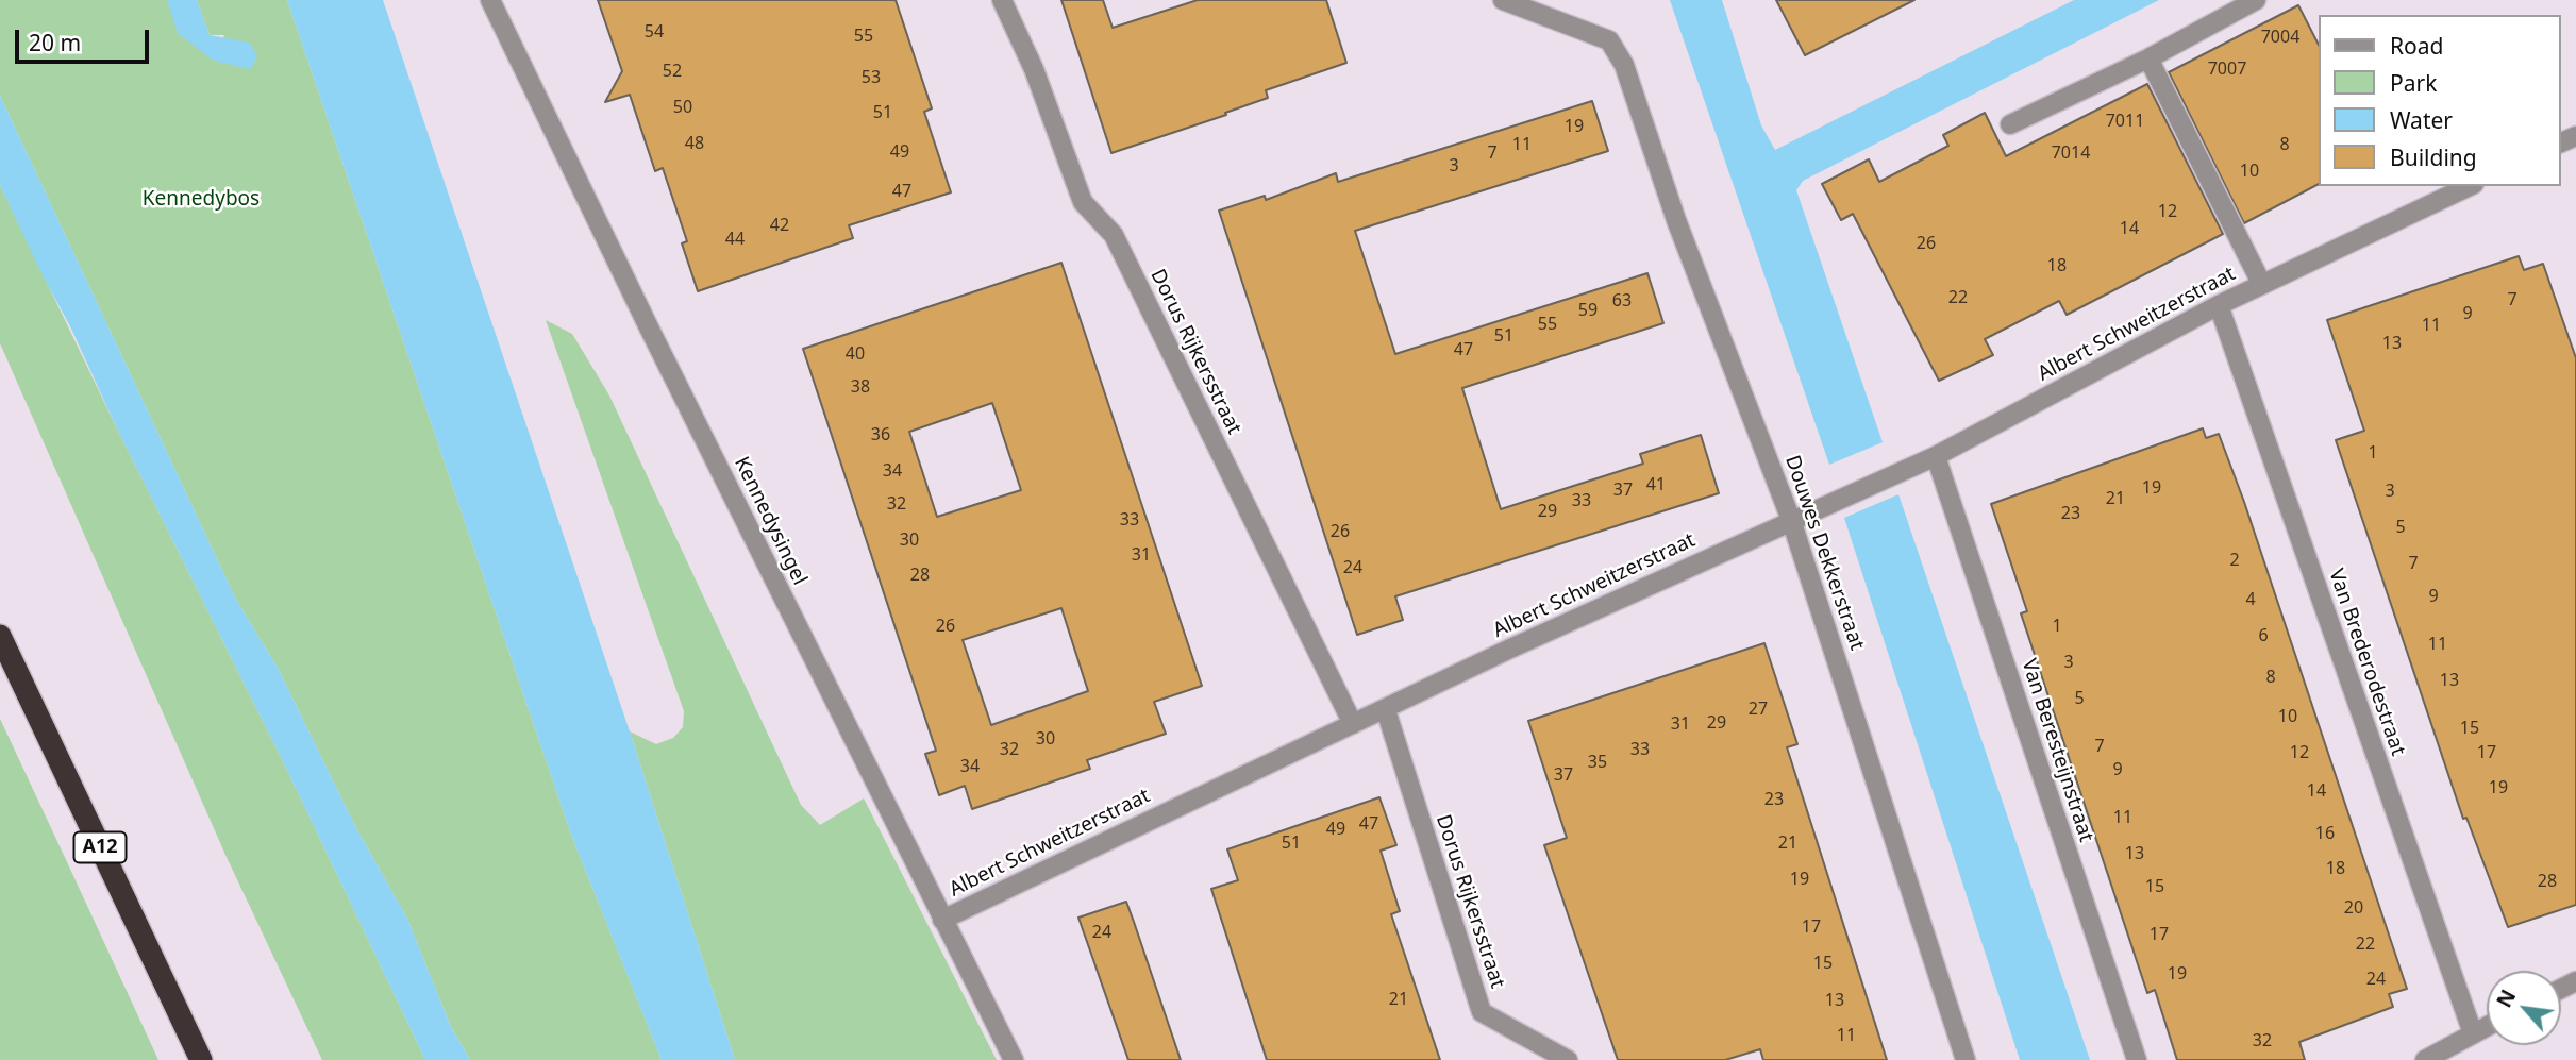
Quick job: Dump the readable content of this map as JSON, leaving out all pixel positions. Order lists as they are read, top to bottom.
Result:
{
  "streets": {
    "highway": ["A12"],
    "street": [
      "Albert Schweitzerstraat",
      "Dorus Rijkersstraat",
      "Kennedysingel",
      "Douwes Dekkerstraat",
      "Van Brederodestraat",
      "Van Beresteijnstraat"
    ]
  },
  "crossings": [
    ["Albert Schweitzerstraat", "Dorus Rijkersstraat"],
    ["Albert Schweitzerstraat", "Kennedysingel"],
    ["Albert Schweitzerstraat", "Douwes Dekkerstraat"],
    ["Albert Schweitzerstraat", "Van Brederodestraat"],
    ["Albert Schweitzerstraat", "Van Beresteijnstraat"]
  ],
  "parks": ["Kennedybos"],
  "house_numbers": [
    "54",
    "55",
    "7004",
    "7007",
    "52",
    "53",
    "50",
    "51",
    "7011",
    "19",
    "48",
    "11",
    "8",
    "49",
    "7",
    "7014",
    "3",
    "10",
    "47",
    "12",
    "42",
    "14",
    "44",
    "26",
    "18",
    "22",
    "7",
    "63",
    "59",
    "9",
    "55",
    "11",
    "51",
    "13",
    "47",
    "40",
    "38",
    "36",
    "1",
    "34",
    "41",
    "19",
    "37",
    "3",
    "21",
    "33",
    "32",
    "29",
    "23",
    "33",
    "5",
    "26",
    "30",
    "31",
    "2",
    "7",
    "24",
    "28",
    "9",
    "4",
    "26",
    "1",
    "6",
    "11",
    "3",
    "8",
    "13",
    "5",
    "27",
    "10",
    "29",
    "31",
    "15",
    "30",
    "7",
    "32",
    "33",
    "12",
    "17",
    "35",
    "34",
    "9",
    "37",
    "19",
    "14",
    "23",
    "11",
    "47",
    "49",
    "16",
    "51",
    "21",
    "13",
    "18",
    "19",
    "28",
    "15",
    "20",
    "17",
    "24",
    "17",
    "22",
    "15",
    "19",
    "24",
    "21",
    "13",
    "11",
    "32"
  ],
  "legend": [
    "Road",
    "Park",
    "Water",
    "Building"
  ],
  "scale_bar": "20 m",
  "north": "top left"
}
